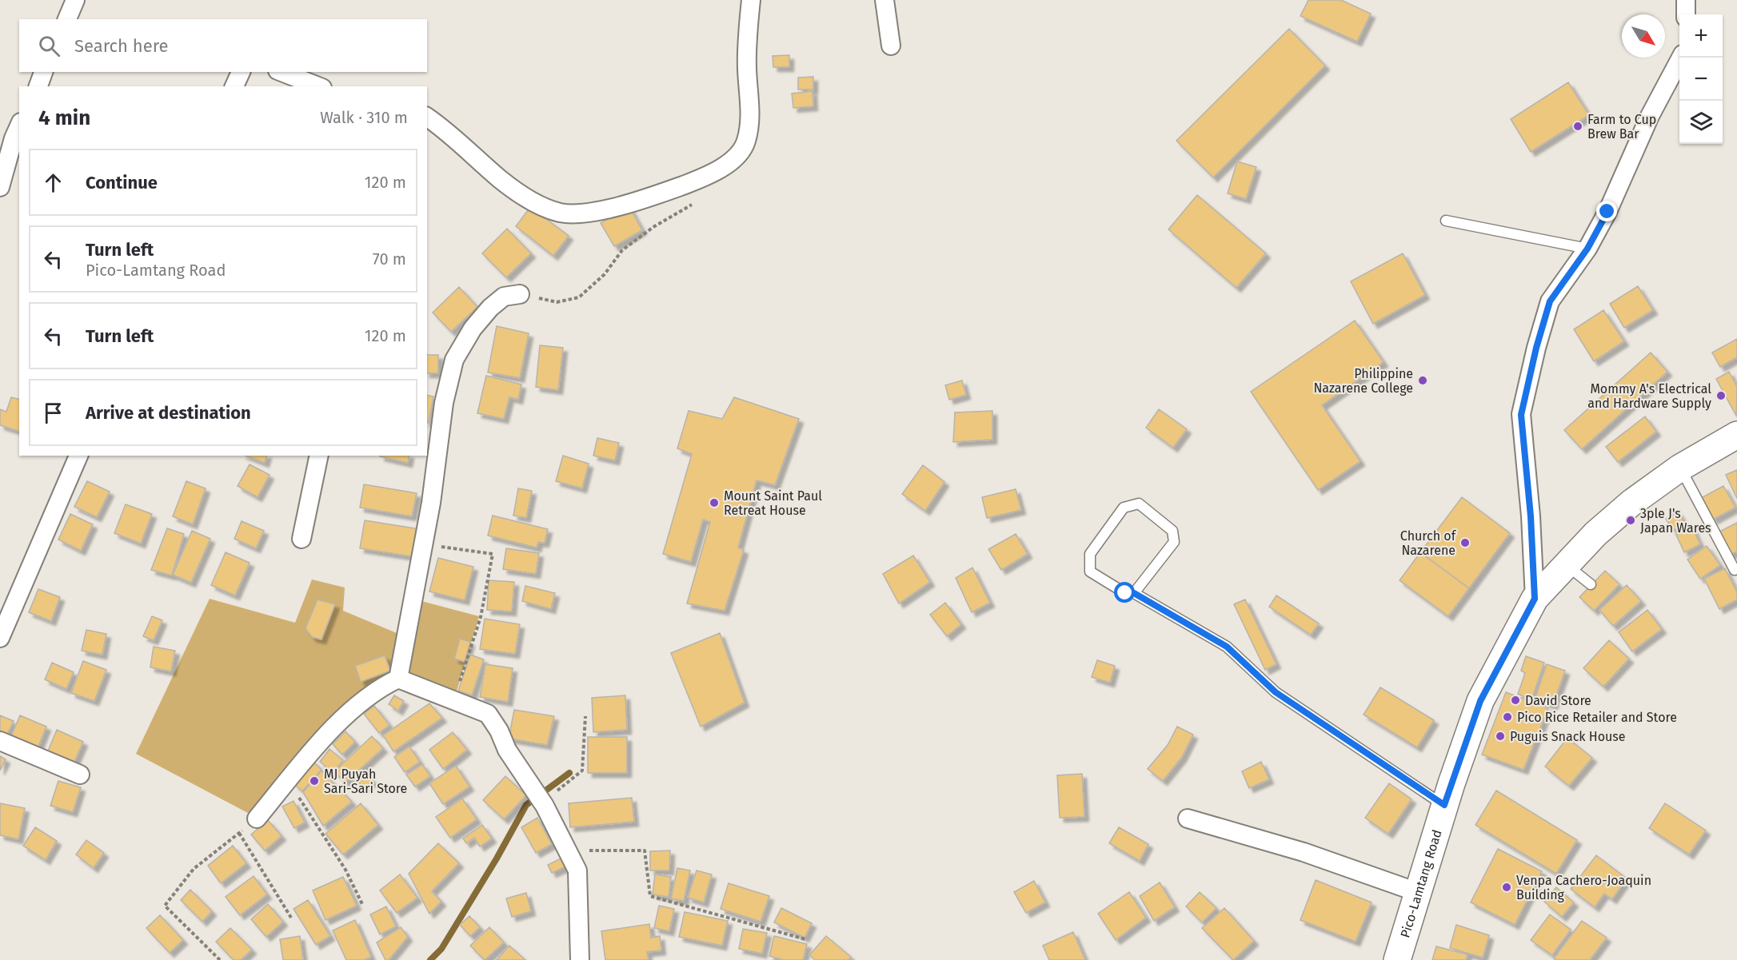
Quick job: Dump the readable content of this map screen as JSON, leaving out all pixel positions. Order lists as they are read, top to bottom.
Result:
{
  "streets": {
    "main road": ["Pico-Lamtang Road"]
  },
  "places": [
    "Farm to Cup Brew Bar",
    "Philippine Nazarene College",
    "Mommy A's Electrical and Hardware Supply",
    "Mount Saint Paul Retreat House",
    "3ple J's Japan Wares",
    "Church of Nazarene",
    "David Store",
    "Pico Rice Retailer and Store",
    "Puguis Snack House",
    "MJ Puyah Sari-Sari Store",
    "Venpa Cachero-Joaquin Building"
  ],
  "north": "bottom right",
  "page": {
    "map_buttons": ["+", "−"],
    "search": "Search here",
    "heading": ["4 min", "Walk · 310 m"],
    "list": [
      ["Continue", "120 m"],
      ["Turn left", "Pico-Lamtang Road", "70 m"],
      ["Turn left", "120 m"],
      "Arrive at destination"
    ]
  }
}
